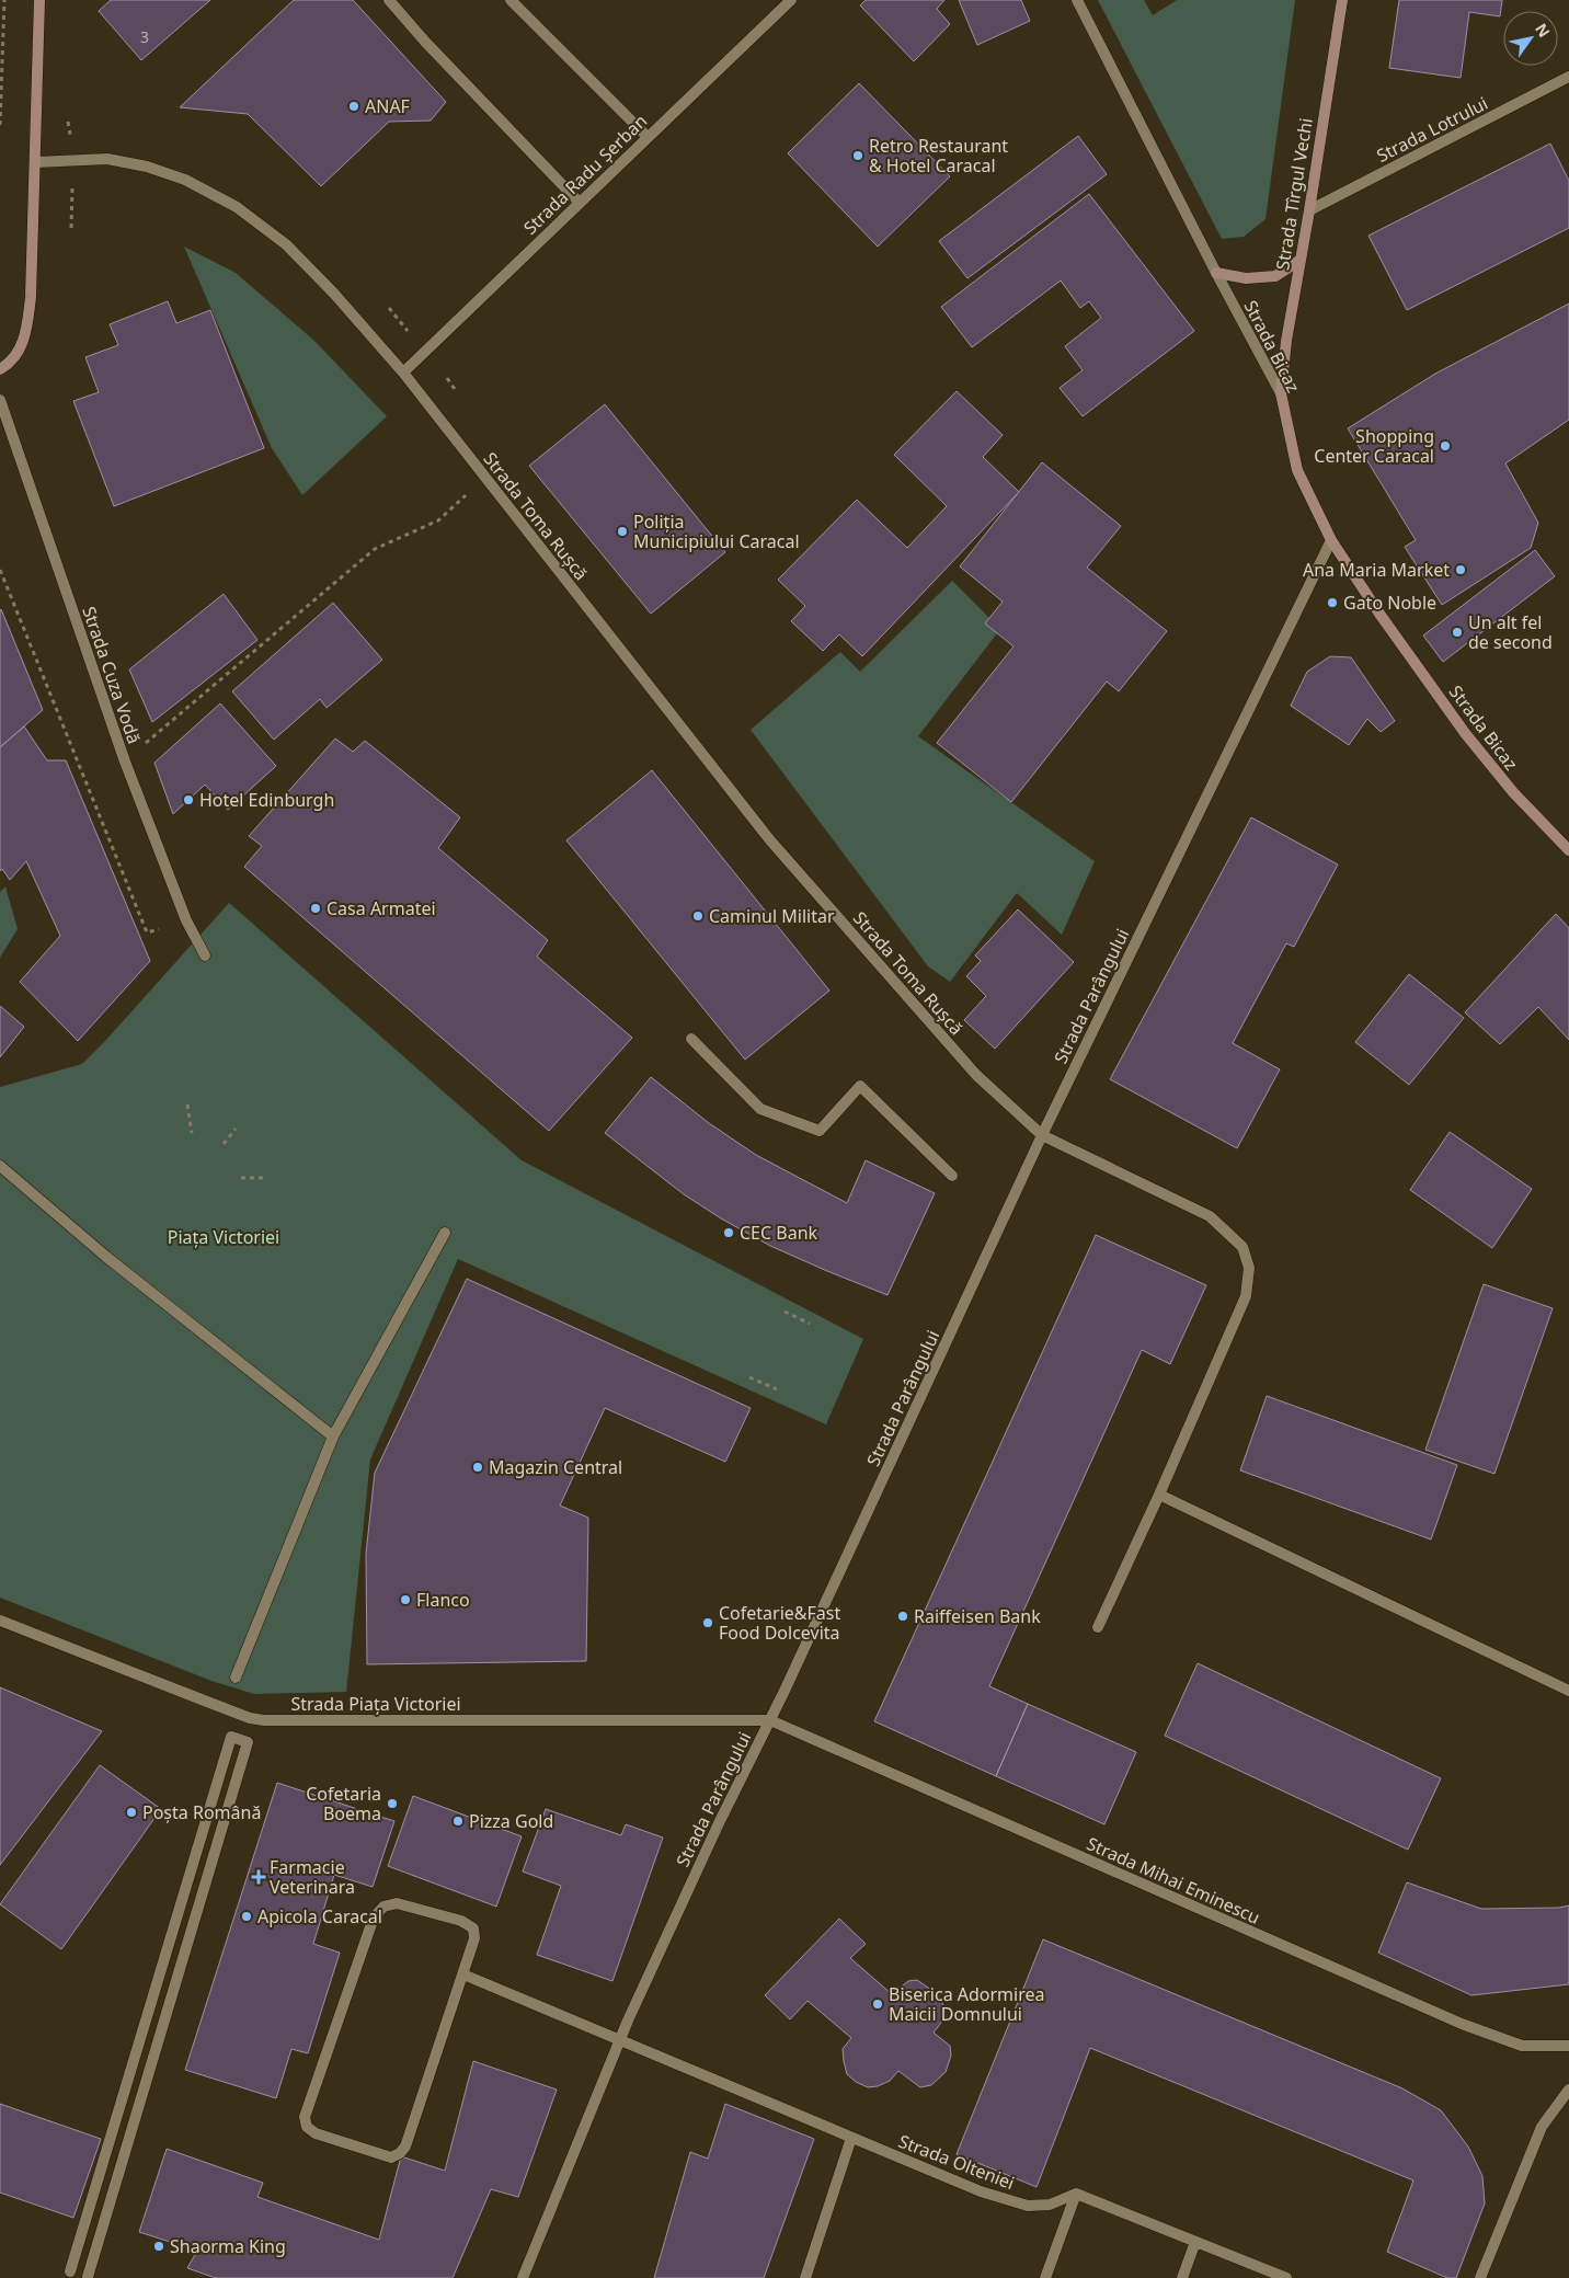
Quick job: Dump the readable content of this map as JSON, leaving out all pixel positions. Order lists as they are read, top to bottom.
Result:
{
  "streets": {
    "main road": ["Strada Tîrgul Vechi", "Strada Bicaz"],
    "street": [
      "Strada Lotrului",
      "Strada Radu Șerban",
      "Strada Toma Rușcă",
      "Strada Cuza Vodă",
      "Strada Parângului",
      "Strada Piața Victoriei",
      "Strada Mihai Eminescu",
      "Strada Olteniei"
    ]
  },
  "crossings": [
    ["Strada Lotrului", "Strada Tîrgul Vechi"],
    ["Strada Radu Șerban", "Strada Toma Rușcă"],
    ["Strada Tîrgul Vechi", "Strada Bicaz"],
    ["Strada Bicaz", "Strada Parângului"],
    ["Strada Toma Rușcă", "Strada Parângului"],
    ["Strada Parângului", "Strada Piața Victoriei"],
    ["Strada Parângului", "Strada Mihai Eminescu"],
    ["Strada Parângului", "Strada Olteniei"],
    ["Strada Piața Victoriei", "Strada Mihai Eminescu"]
  ],
  "parks": ["Piața Victoriei"],
  "places": {
    "other": [
      "ANAF",
      "Retro Restaurant & Hotel Caracal",
      "Shopping Center Caracal",
      "Poliția Municipiului Caracal",
      "Ana Maria Market",
      "Gato Noble",
      "Un alt fel de second",
      "Hotel Edinburgh",
      "Casa Armatei",
      "Caminul Militar",
      "CEC Bank",
      "Magazin Central",
      "Flanco",
      "Raiffeisen Bank",
      "Cofetarie&Fast Food Dolcevita",
      "Cofetaria Boema",
      "Poșta Română",
      "Pizza Gold",
      "Apicola Caracal",
      "Biserica Adormirea Maicii Domnului",
      "Shaorma King"
    ],
    "health": ["Farmacie Veterinara"]
  },
  "house_numbers": ["3"],
  "north": "top right"
}
